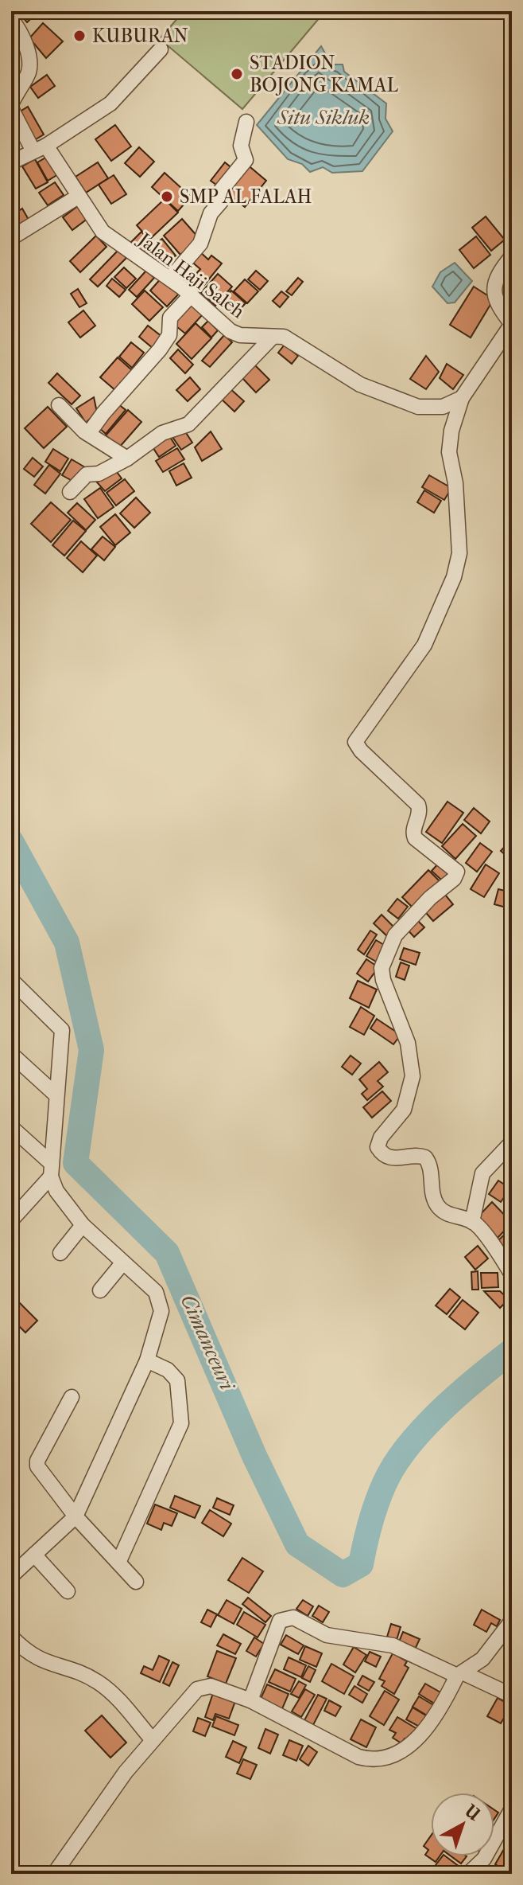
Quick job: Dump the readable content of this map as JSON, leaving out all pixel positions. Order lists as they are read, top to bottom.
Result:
{
  "streets": {
    "street": ["Jalan Haji Saleh"]
  },
  "water": ["Situ Sikluk", "Cimanceuri"],
  "places": ["KUBURAN", "STADION BOJONG KAMAL", "SMP AL FALAH"],
  "north": "top right"
}
